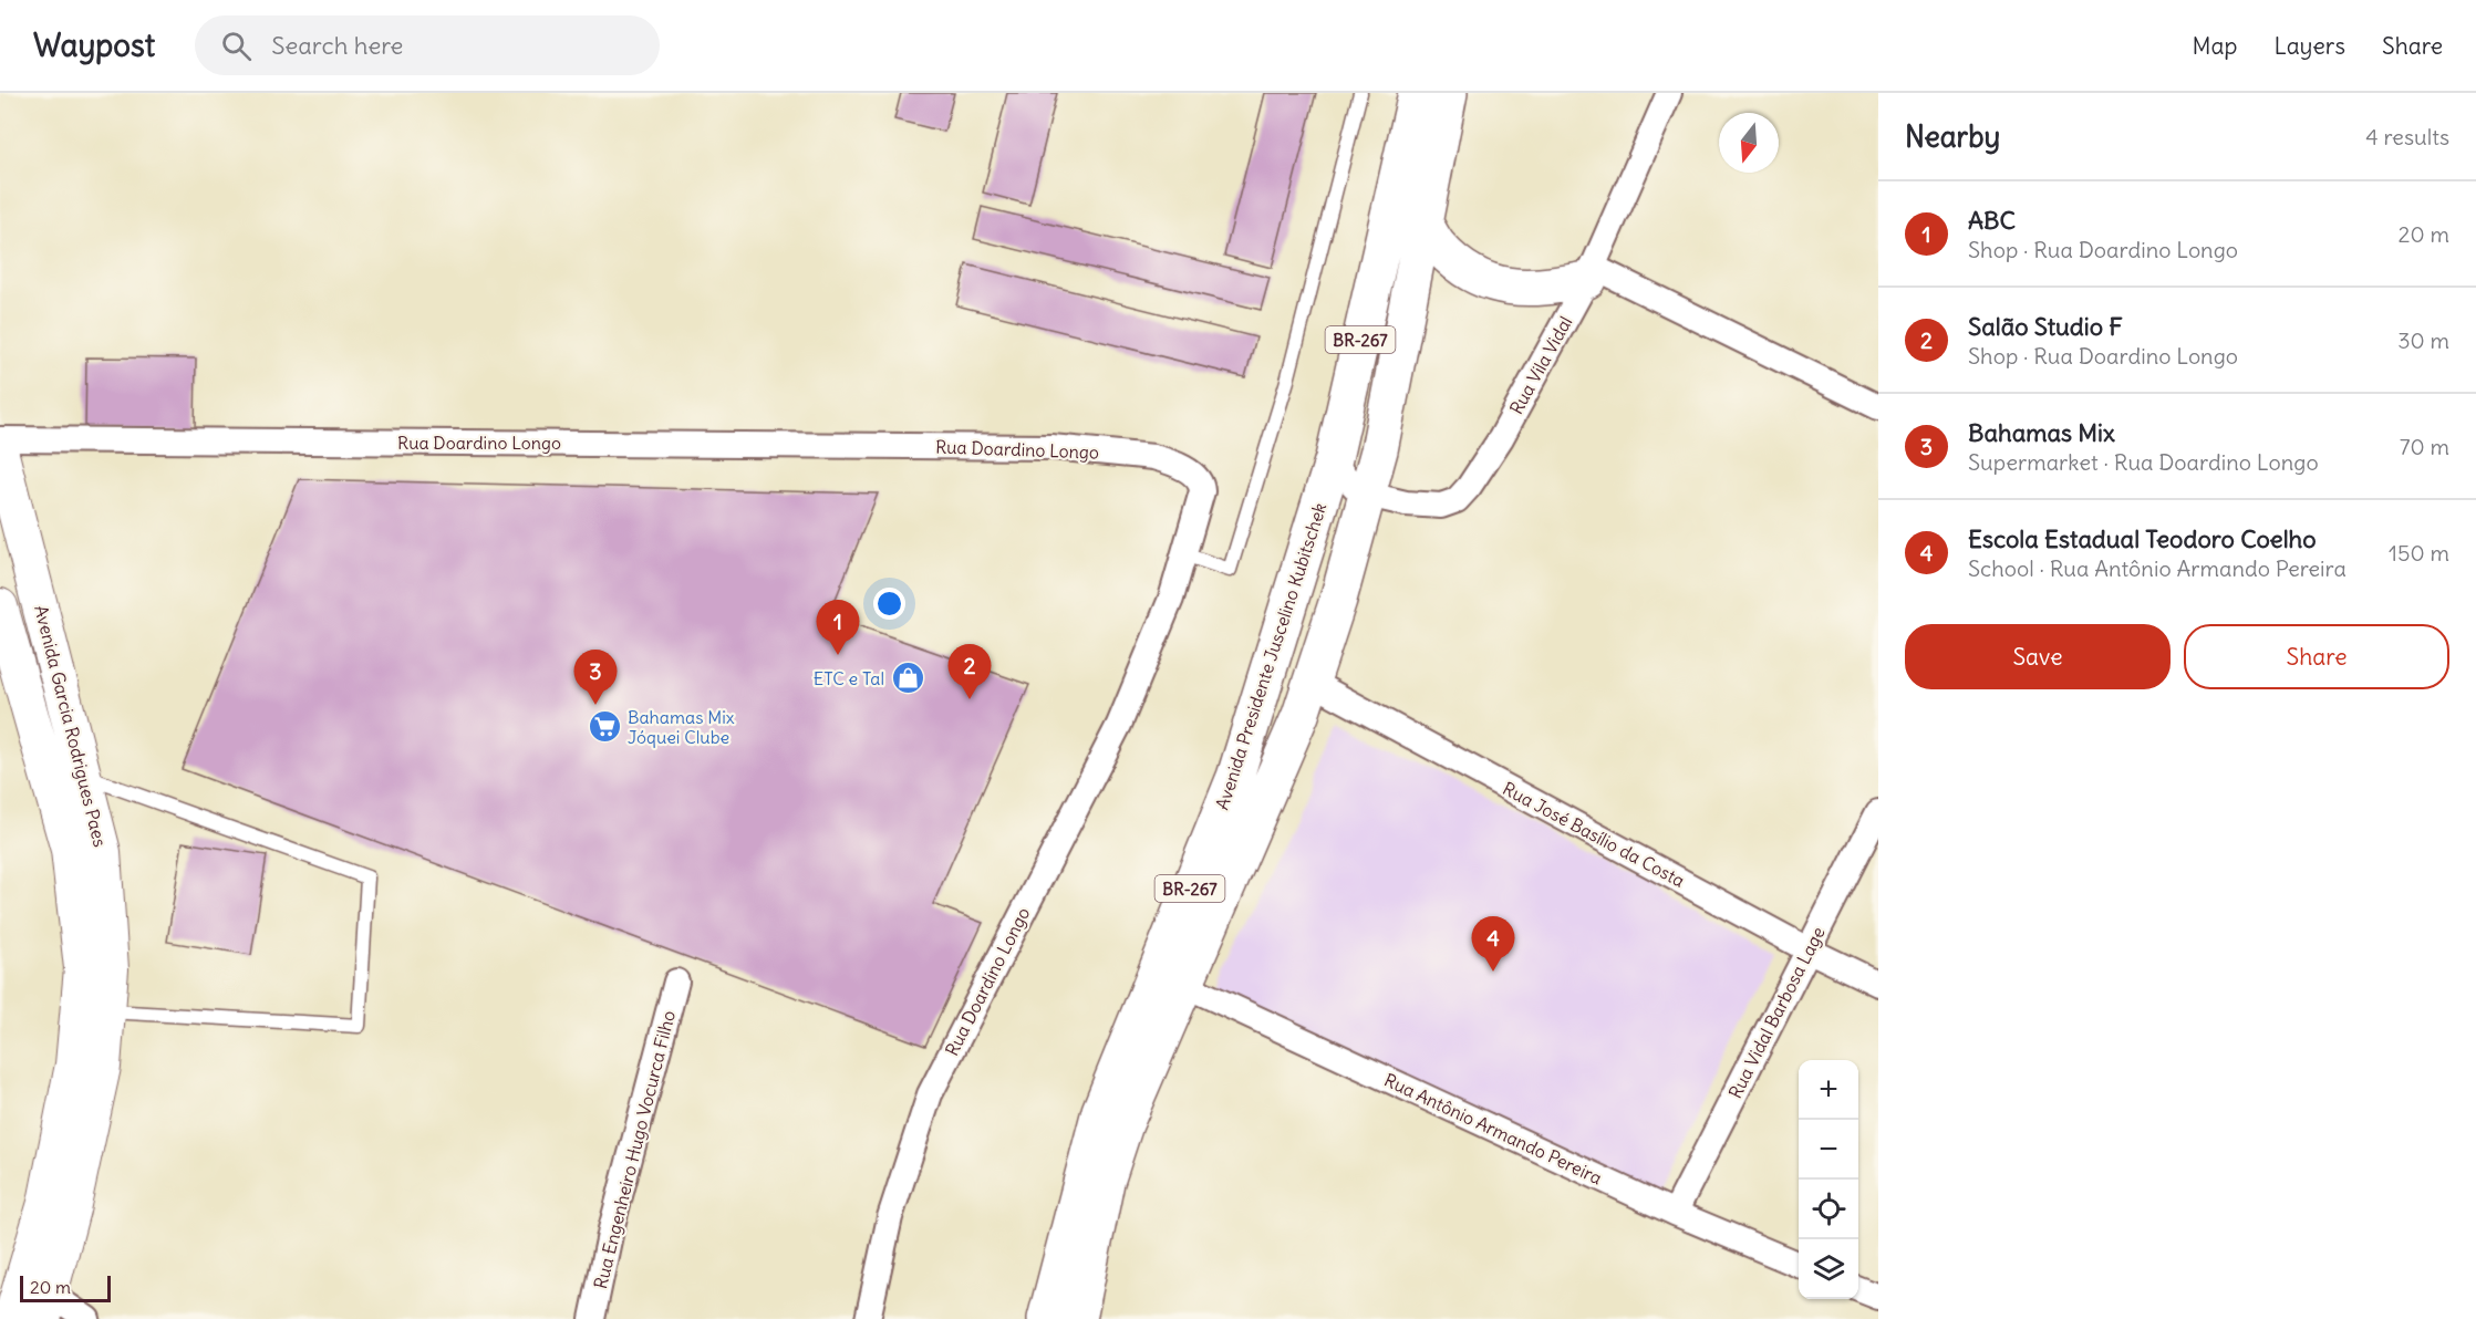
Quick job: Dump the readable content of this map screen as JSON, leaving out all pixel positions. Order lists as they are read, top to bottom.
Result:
{
  "streets": {
    "highway": ["BR-267", "Avenida Presidente Juscelino Kubitschek"],
    "main road": ["Avenida Garcia Rodrigues Paes"],
    "street": [
      "Rua Vila Vidal",
      "Rua Doardino Longo",
      "Rua José Basílio da Costa",
      "Rua Vidal Barbosa Lage",
      "Rua Antônio Armando Pereira",
      "Rua Engenheiro Hugo Vocurca Filho"
    ]
  },
  "crossings": [
    ["Rua Vila Vidal", "Avenida Presidente Juscelino Kubitschek"],
    ["Avenida Presidente Juscelino Kubitschek", "Rua José Basílio da Costa"],
    ["Avenida Presidente Juscelino Kubitschek", "Rua Antônio Armando Pereira"],
    ["Rua José Basílio da Costa", "Rua Vidal Barbosa Lage"],
    ["Rua Vidal Barbosa Lage", "Rua Antônio Armando Pereira"]
  ],
  "places": {
    "shop": ["ETC e Tal"],
    "supermarket": ["Bahamas Mix Jóquei Clube"]
  },
  "scale_bar": "20 m",
  "north": "bottom",
  "page": {
    "header": "Waypost",
    "search": "Search here",
    "nav": ["Map", "Layers", "Share"],
    "heading": ["Nearby", "4 results"],
    "list": [
      {
        "mark": "1",
        "name": "ABC",
        "note": "Shop · Rua Doardino Longo",
        "value": "20 m"
      },
      {
        "mark": "2",
        "name": "Salão Studio F",
        "note": "Shop · Rua Doardino Longo",
        "value": "30 m"
      },
      {
        "mark": "3",
        "name": "Bahamas Mix",
        "note": "Supermarket · Rua Doardino Longo",
        "value": "70 m"
      },
      {
        "mark": "4",
        "name": "Escola Estadual Teodoro Coelho",
        "note": "School · Rua Antônio Armando Pereira",
        "value": "150 m"
      }
    ],
    "pins": [
      "1",
      "2",
      "3",
      "4"
    ],
    "buttons": ["Save", "Share"],
    "map_buttons": ["+", "−"],
    "scale": "20 m"
  }
}
